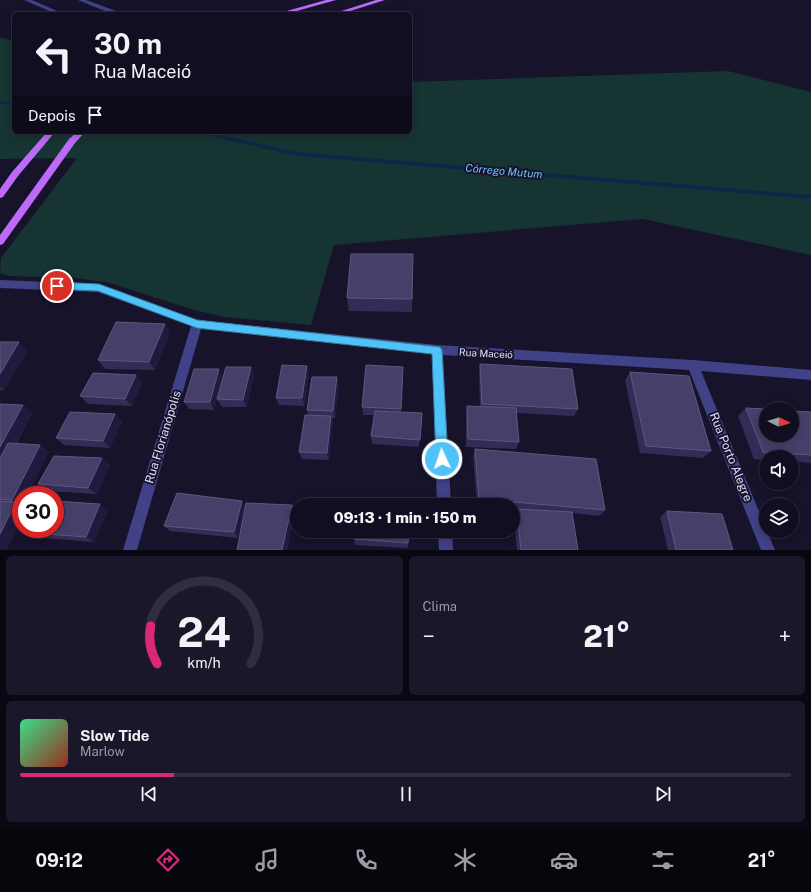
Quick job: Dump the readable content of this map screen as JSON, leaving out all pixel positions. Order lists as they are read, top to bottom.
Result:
{
  "streets": {
    "street": ["Rua Maceió", "Rua Florianópolis", "Rua Porto Alegre"]
  },
  "crossings": [
    ["Rua Maceió", "Rua Florianópolis"],
    ["Rua Maceió", "Rua Porto Alegre"]
  ],
  "water": ["Córrego Mutum"],
  "north": "right",
  "page": {
    "turn": ["30 m", "Rua Maceió"],
    "then": "Depois",
    "limit": "30",
    "trip": "09:13 · 1 min · 150 m",
    "tile": "Clima",
    "heat": ["−", "21°", "+"],
    "song": ["Slow Tide", "Marlow"],
    "tabs": ["09:12", "21°"],
    "gauge": ["24", "km/h"]
  }
}
